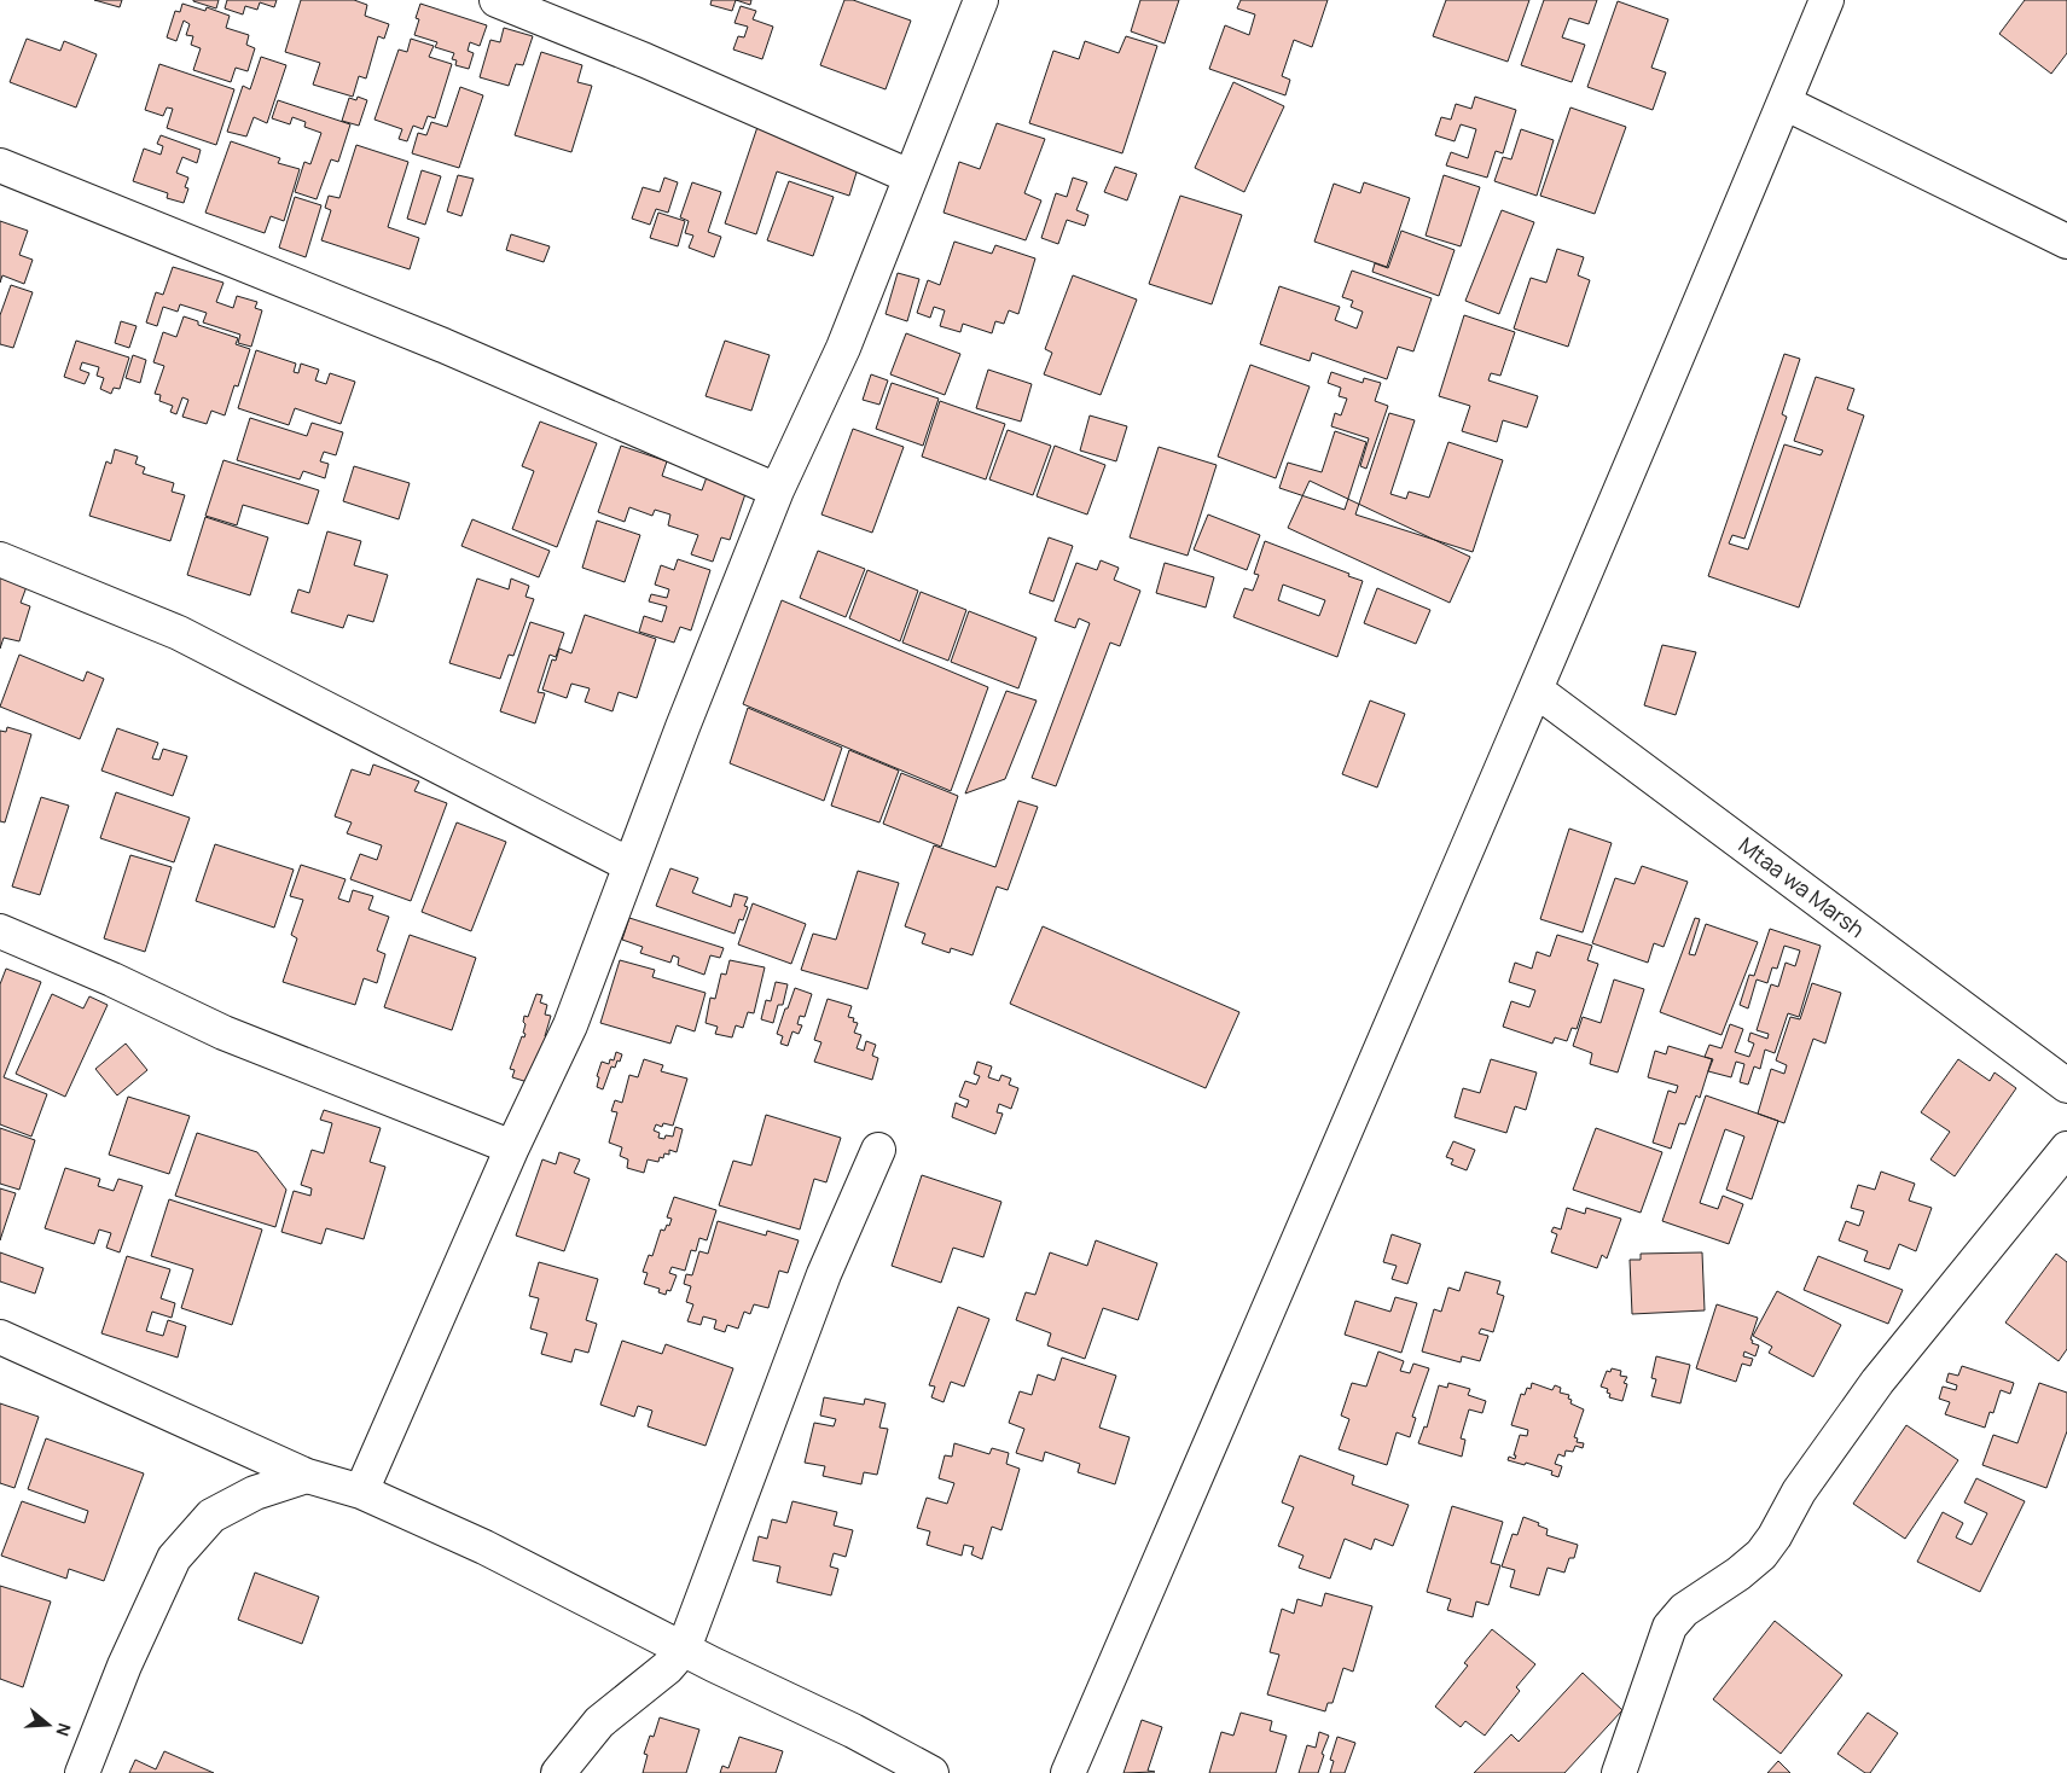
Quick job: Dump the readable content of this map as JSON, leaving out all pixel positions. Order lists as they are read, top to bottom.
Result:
{
  "streets": {
    "street": ["Mtaa wa Marsh"]
  },
  "north": "right"
}
